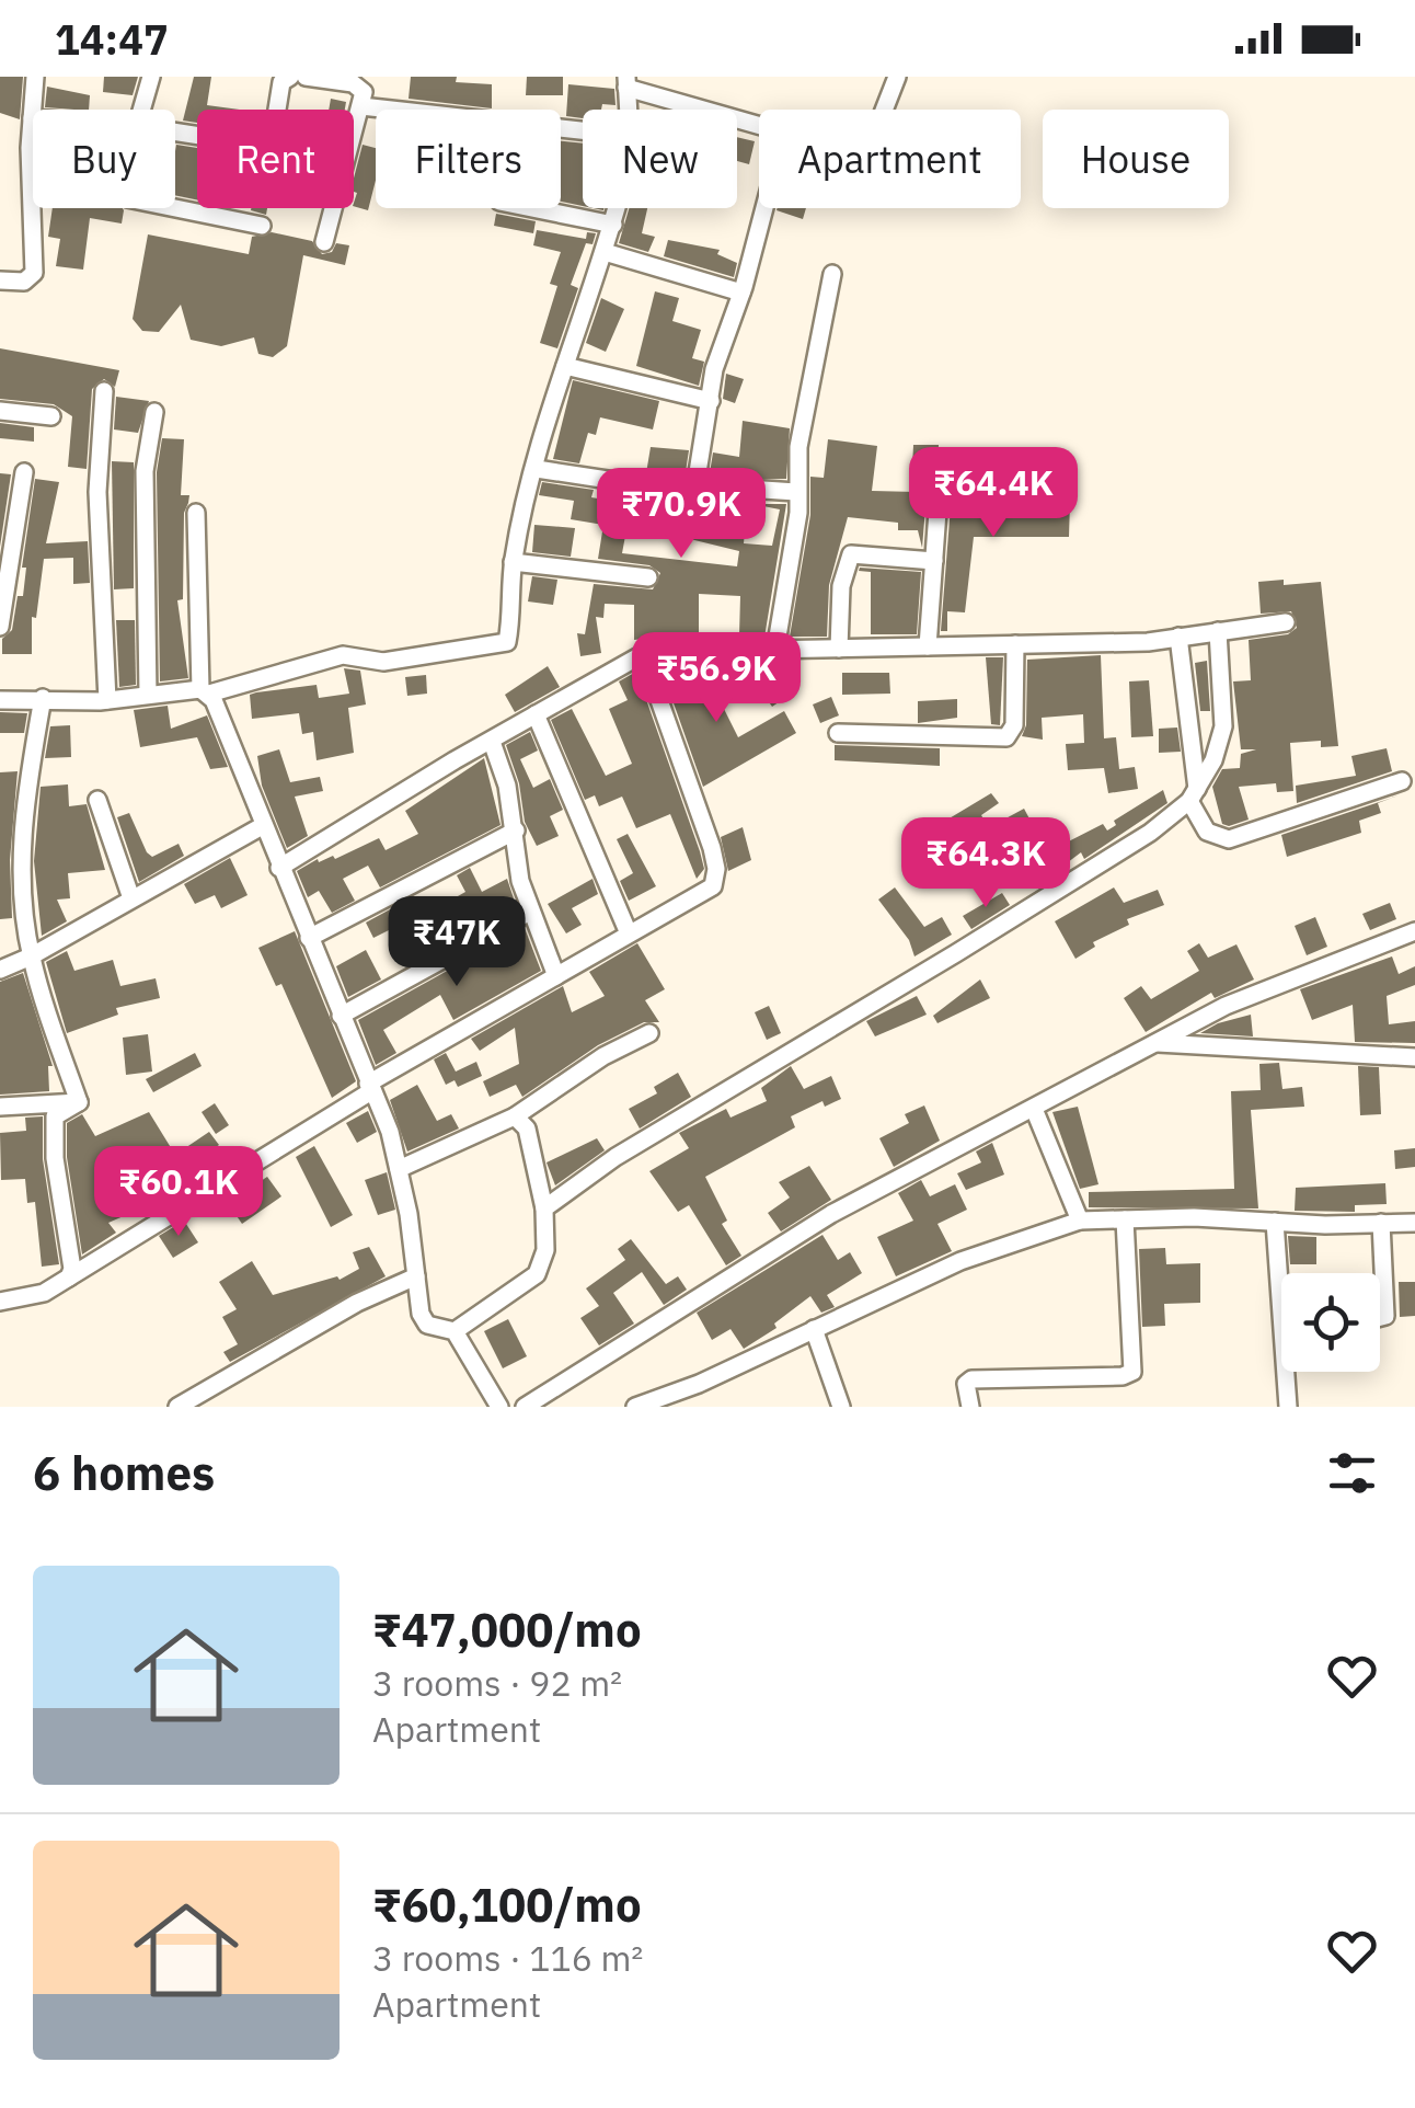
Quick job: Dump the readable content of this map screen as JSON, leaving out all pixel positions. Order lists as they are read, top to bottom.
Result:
{
  "page": {
    "status": "14:47",
    "chip": [
      "Buy",
      "Rent",
      "Filters",
      "New",
      "Apartment",
      "House"
    ],
    "price": [
      "₹64.4K",
      "₹70.9K",
      "₹56.9K",
      "₹64.3K",
      "₹47K",
      "₹60.1K"
    ],
    "heading": "6 homes",
    "list": [
      {
        "name": "₹47,000/mo",
        "note": "3 rooms · 92 m² · Apartment"
      },
      {
        "name": "₹60,100/mo",
        "note": "3 rooms · 116 m² · Apartment"
      }
    ]
  }
}
